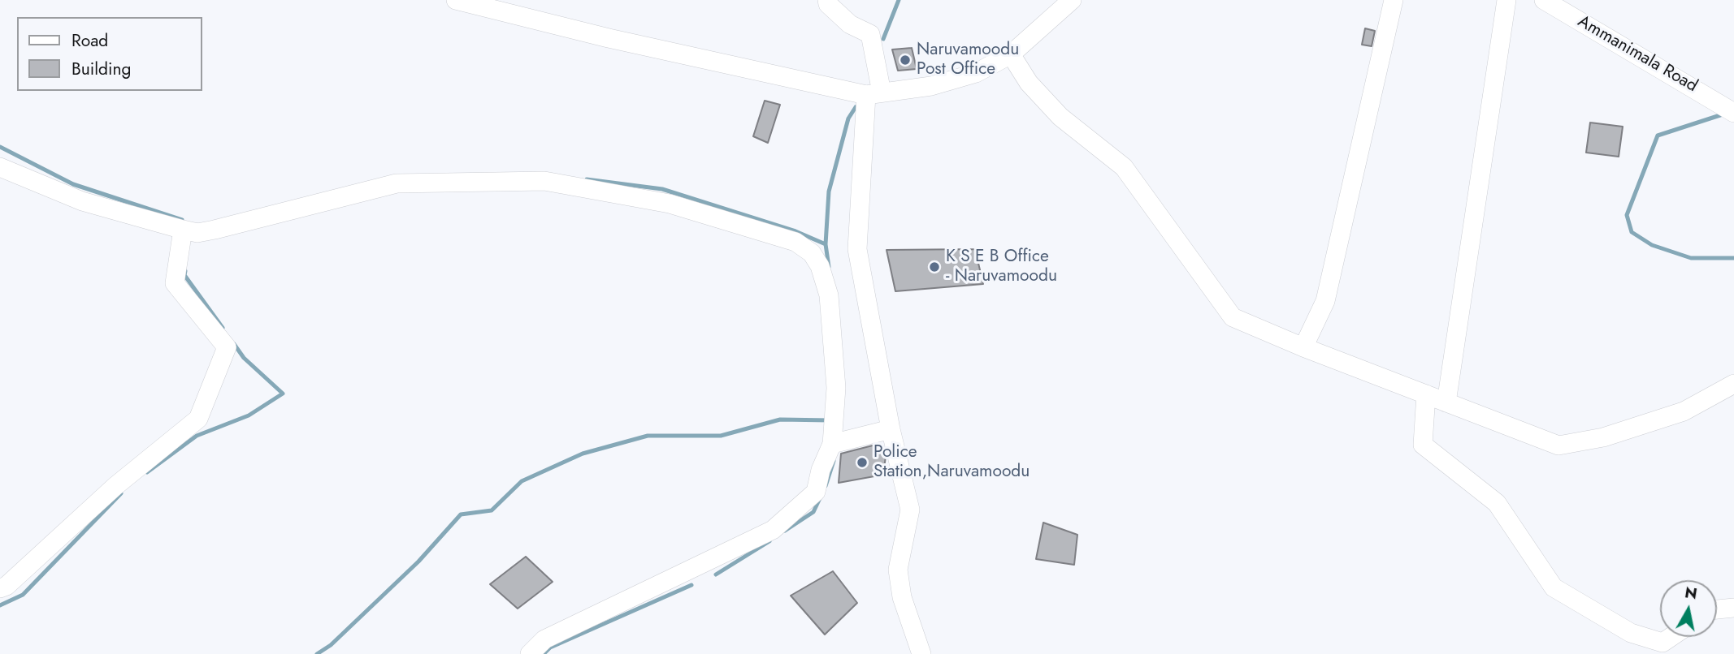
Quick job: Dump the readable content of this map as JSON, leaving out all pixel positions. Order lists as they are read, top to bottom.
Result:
{
  "streets": {
    "street": ["Ammanimala Road"]
  },
  "places": ["Naruvamoodu Post Office", "K S E B Office - Naruvamoodu", "Police Station,Naruvamoodu"],
  "legend": ["Road", "Building"],
  "north": "top"
}
